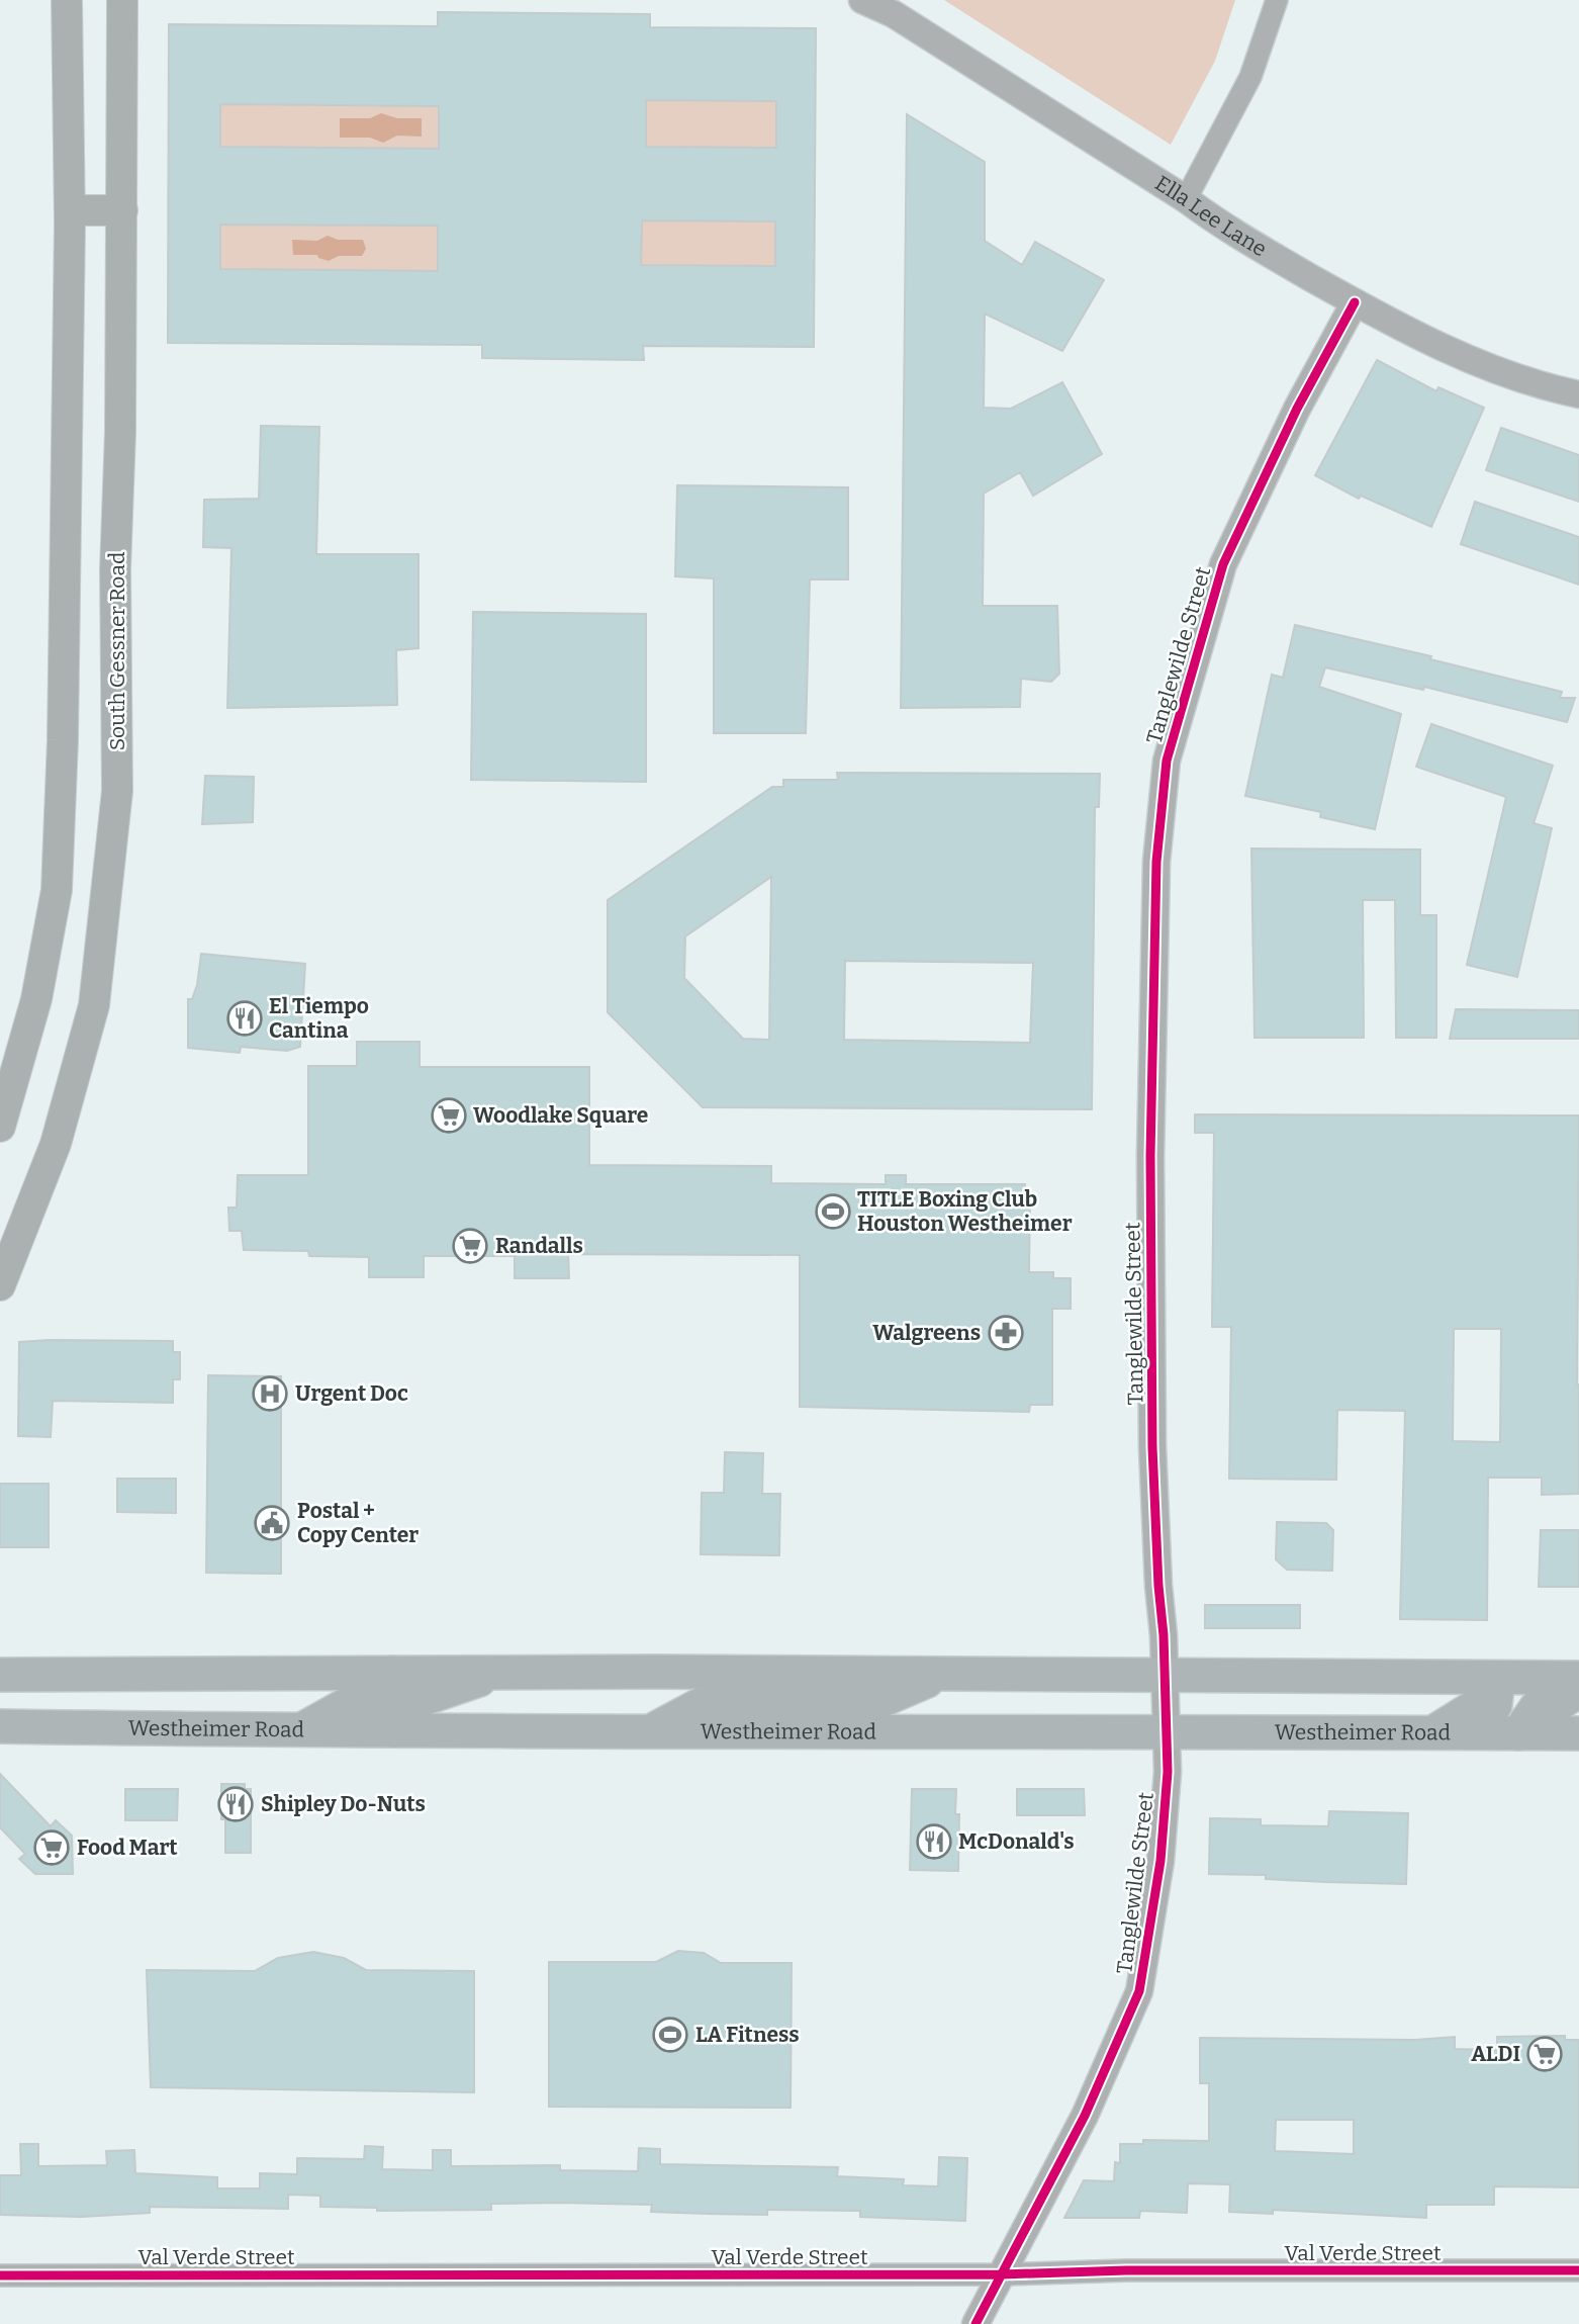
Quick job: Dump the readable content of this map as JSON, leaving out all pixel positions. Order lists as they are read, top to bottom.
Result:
{
  "streets": {
    "main road": ["South Gessner Road", "Westheimer Road"],
    "street": ["Ella Lee Lane", "Tanglewilde Street", "Val Verde Street"]
  },
  "crossings": [
    ["Ella Lee Lane", "Tanglewilde Street"],
    ["Tanglewilde Street", "Westheimer Road"],
    ["Tanglewilde Street", "Val Verde Street"]
  ],
  "places": {
    "restaurant": ["El Tiempo Cantina", "Shipley Do-Nuts", "McDonald's"],
    "supermarket": [
      "Woodlake Square",
      "Randalls",
      "Food Mart",
      "ALDI"
    ],
    "sports": ["TITLE Boxing Club Houston Westheimer", "LA Fitness"],
    "pharmacy": ["Walgreens"],
    "hospital": ["Urgent Doc"],
    "public building": ["Postal + Copy Center"]
  }
}
